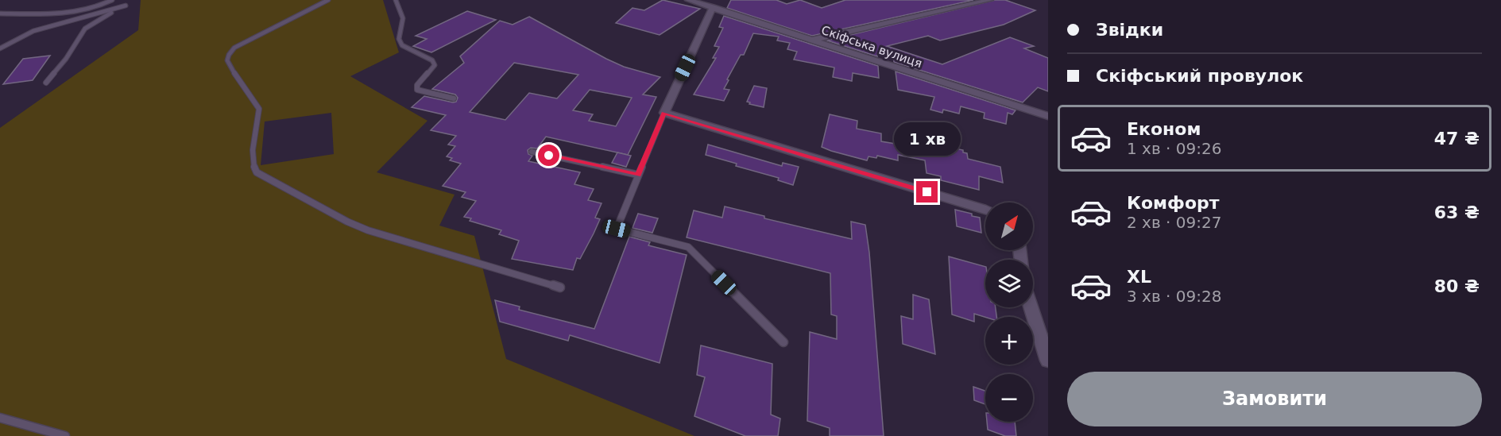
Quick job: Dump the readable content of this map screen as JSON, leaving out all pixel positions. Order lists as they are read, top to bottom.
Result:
{
  "streets": {
    "street": ["Скіфська вулиця"]
  },
  "north": "top right",
  "page": {
    "banner": ["Звідки", "Скіфський провулок"],
    "list": [
      {
        "name": "Економ",
        "note": "1 хв · 09:26",
        "value": "47 ₴"
      },
      {
        "name": "Комфорт",
        "note": "2 хв · 09:27",
        "value": "63 ₴"
      },
      {
        "name": "XL",
        "note": "3 хв · 09:28",
        "value": "80 ₴"
      }
    ],
    "bubble": "1 хв",
    "map_buttons": ["+", "−"],
    "buttons": "Замовити"
  }
}
